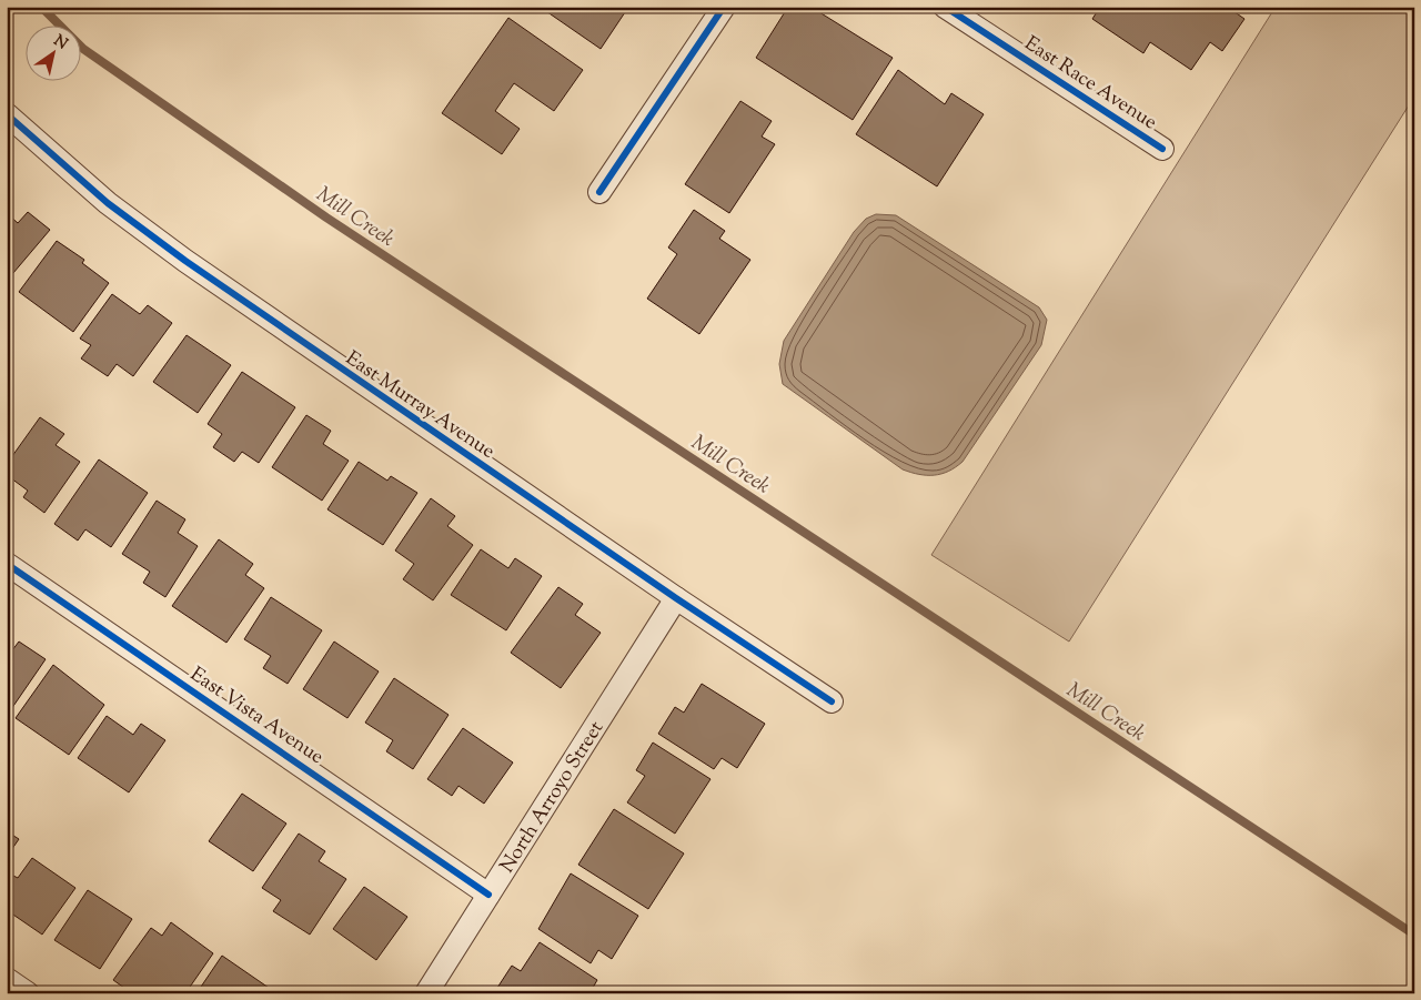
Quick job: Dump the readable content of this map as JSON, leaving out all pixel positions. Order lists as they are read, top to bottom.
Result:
{
  "streets": {
    "street": [
      "East Race Avenue",
      "East Murray Avenue",
      "East Vista Avenue",
      "North Arroyo Street"
    ]
  },
  "crossings": [
    ["East Murray Avenue", "North Arroyo Street"],
    ["East Vista Avenue", "North Arroyo Street"]
  ],
  "water": ["Mill Creek"],
  "north": "top right"
}
